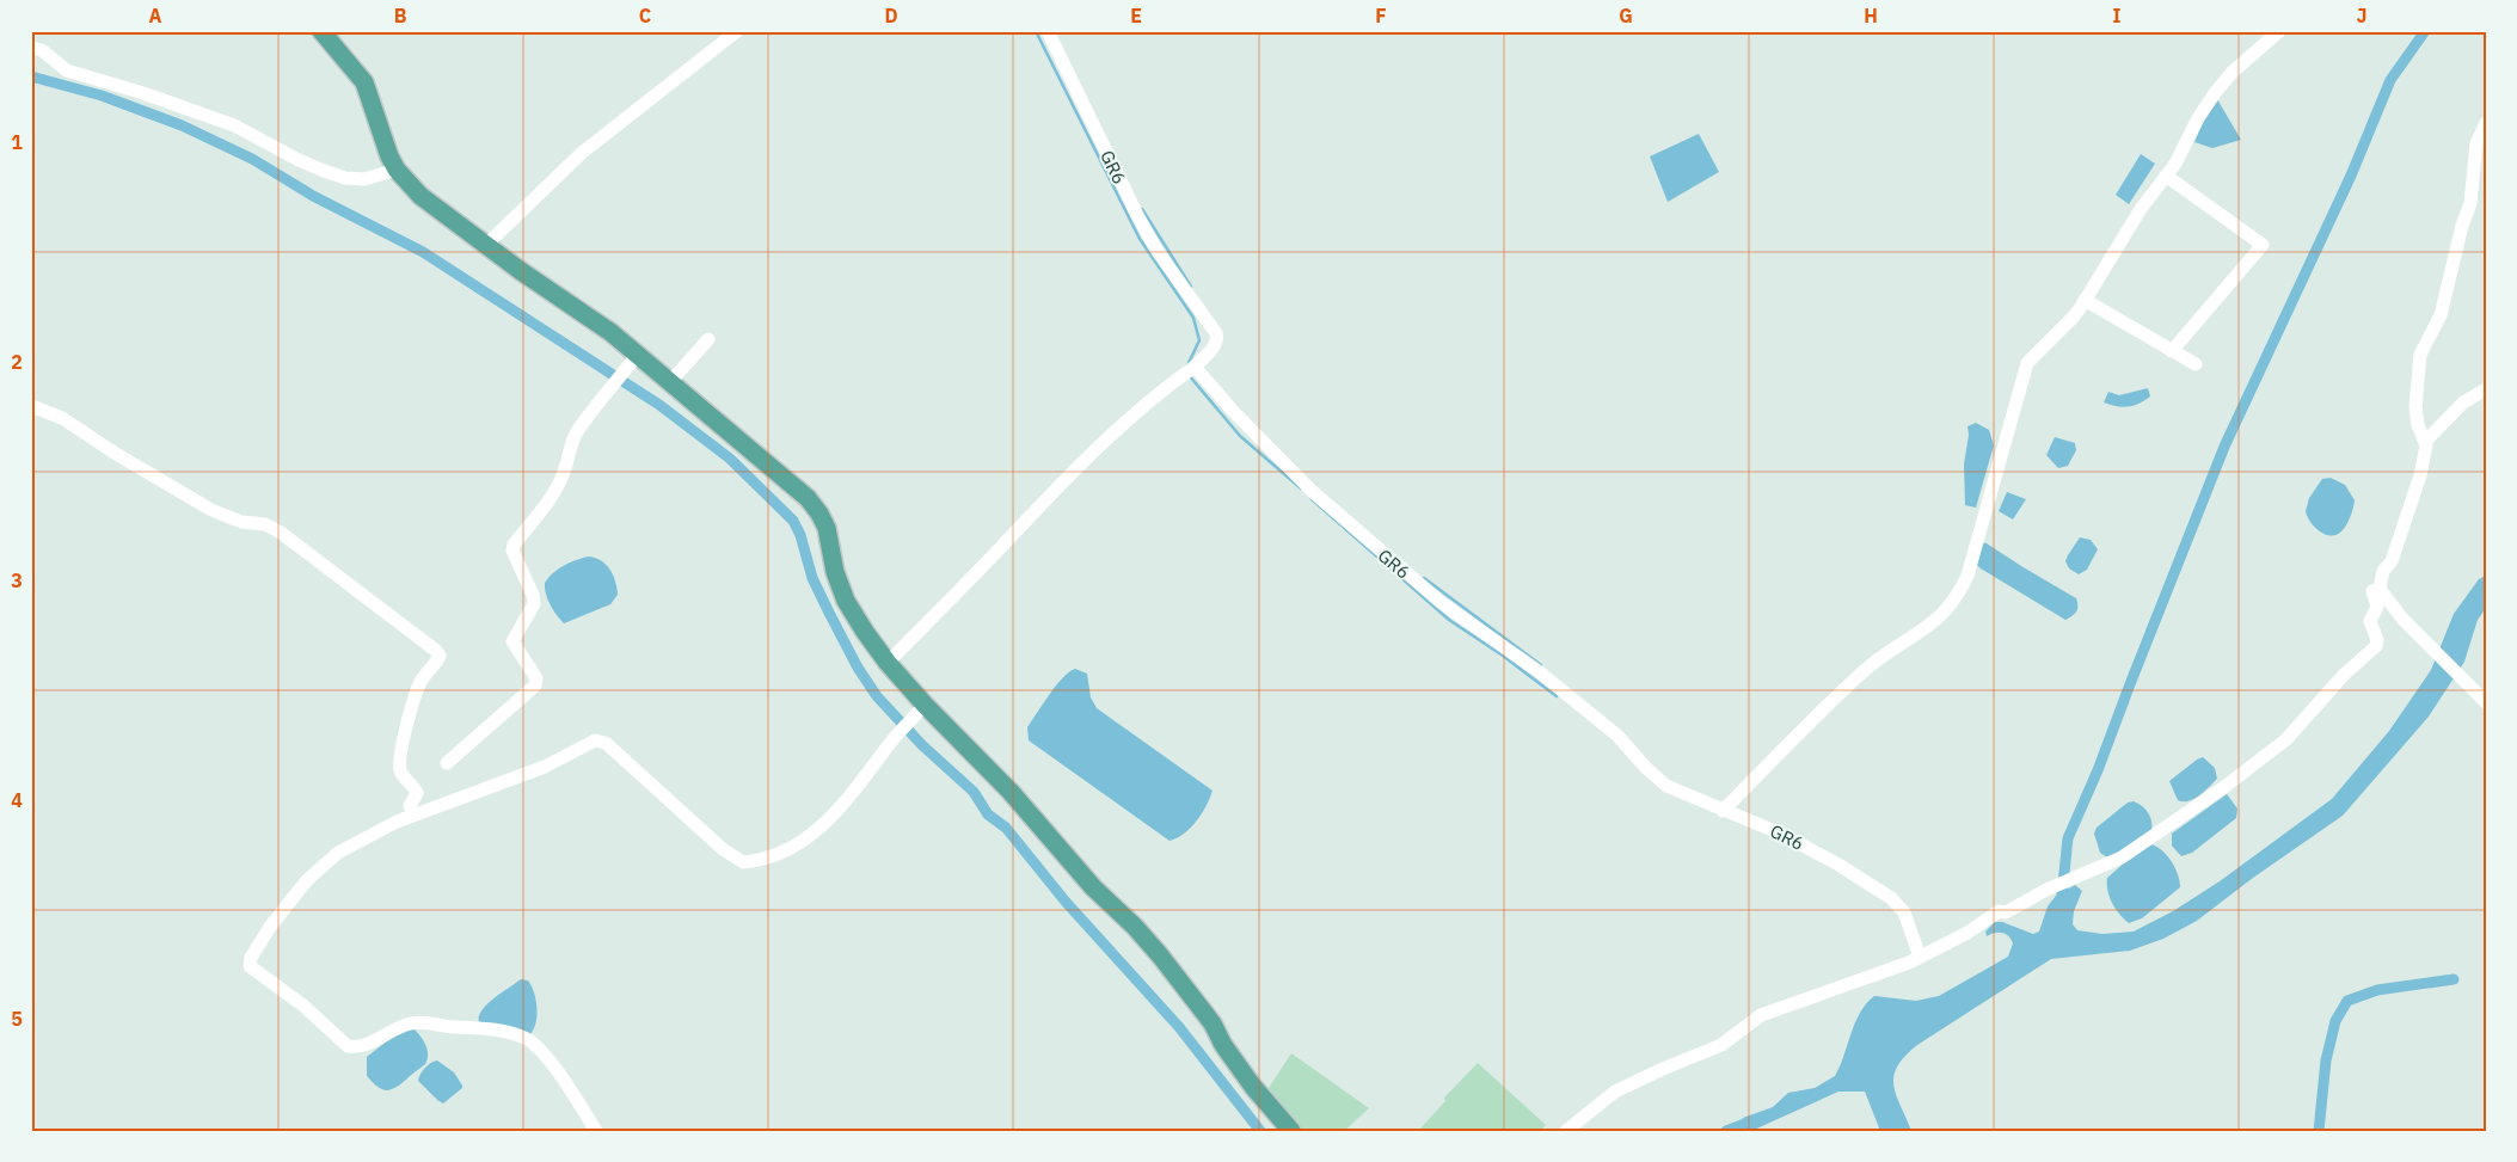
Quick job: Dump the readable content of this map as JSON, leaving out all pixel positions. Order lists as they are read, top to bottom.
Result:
{
  "streets": {
    "street": ["GR6"]
  },
  "grid": {
    "columns": [
      "A",
      "B",
      "C",
      "D",
      "E",
      "F",
      "G",
      "H",
      "I",
      "J"
    ],
    "rows": [
      "1",
      "2",
      "3",
      "4",
      "5"
    ]
  }
}
